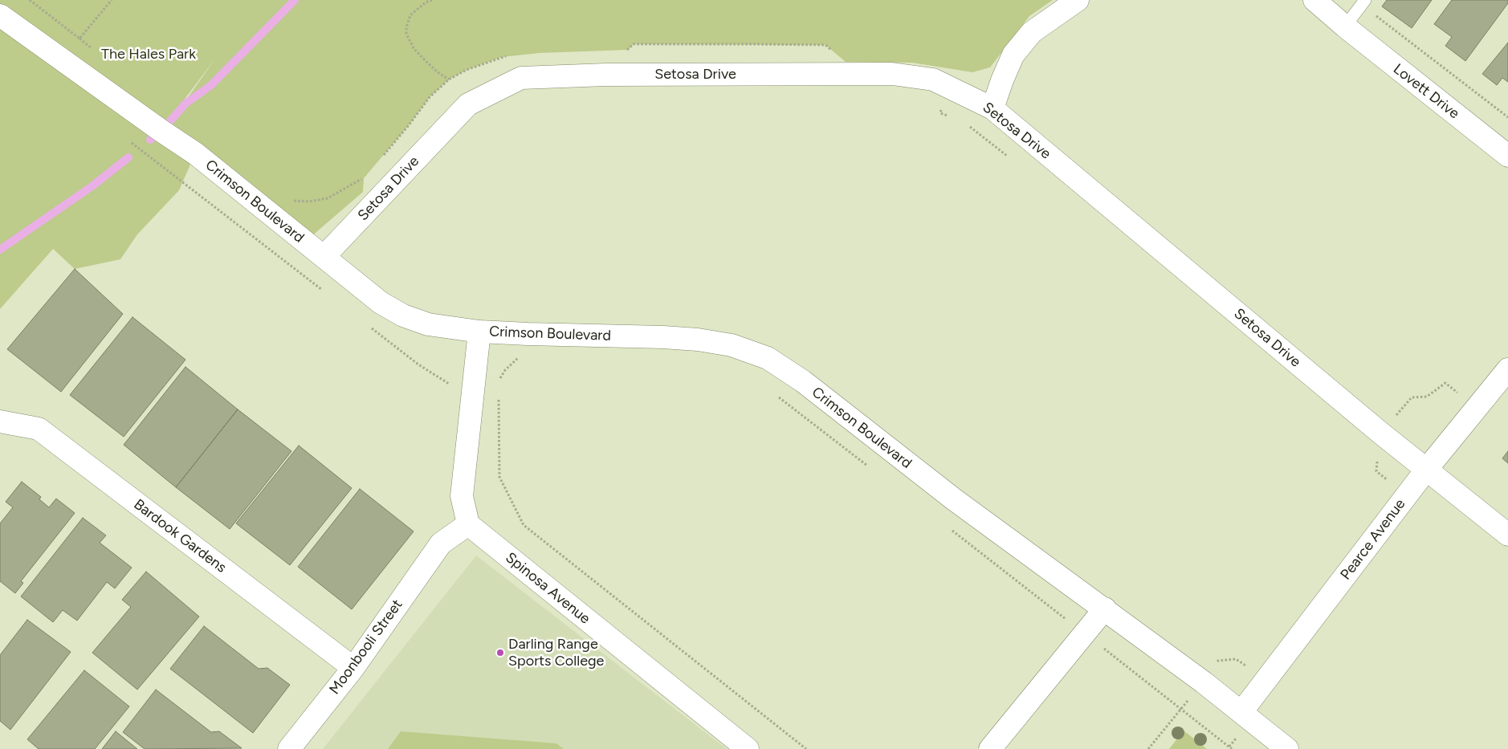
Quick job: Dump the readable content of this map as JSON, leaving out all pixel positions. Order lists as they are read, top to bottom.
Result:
{
  "streets": {
    "street": [
      "Setosa Drive",
      "Lovett Drive",
      "Crimson Boulevard",
      "Bardook Gardens",
      "Pearce Avenue",
      "Spinosa Avenue",
      "Moonbooli Street"
    ]
  },
  "crossings": [
    ["Setosa Drive", "Crimson Boulevard"],
    ["Setosa Drive", "Pearce Avenue"],
    ["Crimson Boulevard", "Pearce Avenue"],
    ["Bardook Gardens", "Moonbooli Street"],
    ["Spinosa Avenue", "Moonbooli Street"]
  ],
  "parks": ["The Hales Park"],
  "places": ["Darling Range Sports College"]
}
